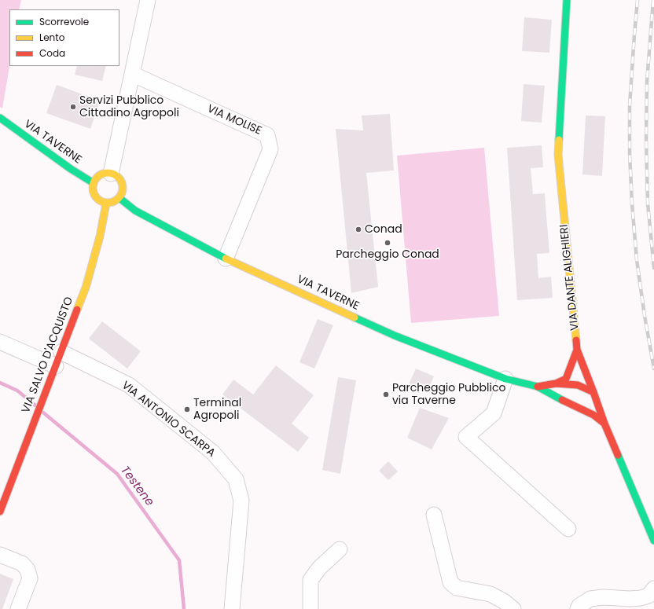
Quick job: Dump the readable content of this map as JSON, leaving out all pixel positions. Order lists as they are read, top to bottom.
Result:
{
  "streets": {
    "street": [
      "VIA MOLISE",
      "VIA TAVERNE",
      "VIA DANTE ALIGHIERI",
      "VIA SALVO D'ACQUISTO",
      "VIA ANTONIO SCARPA"
    ]
  },
  "crossings": [
    ["VIA MOLISE", "VIA TAVERNE"],
    ["VIA TAVERNE", "VIA DANTE ALIGHIERI"],
    ["VIA TAVERNE", "VIA SALVO D'ACQUISTO"],
    ["VIA SALVO D'ACQUISTO", "VIA ANTONIO SCARPA"]
  ],
  "water": ["Testene"],
  "places": [
    "Servizi Pubblico Cittadino Agropoli",
    "Conad",
    "Parcheggio Conad",
    "Parcheggio Pubblico via Taverne",
    "Terminal Agropoli"
  ],
  "legend": ["Scorrevole", "Lento", "Coda"]
}
